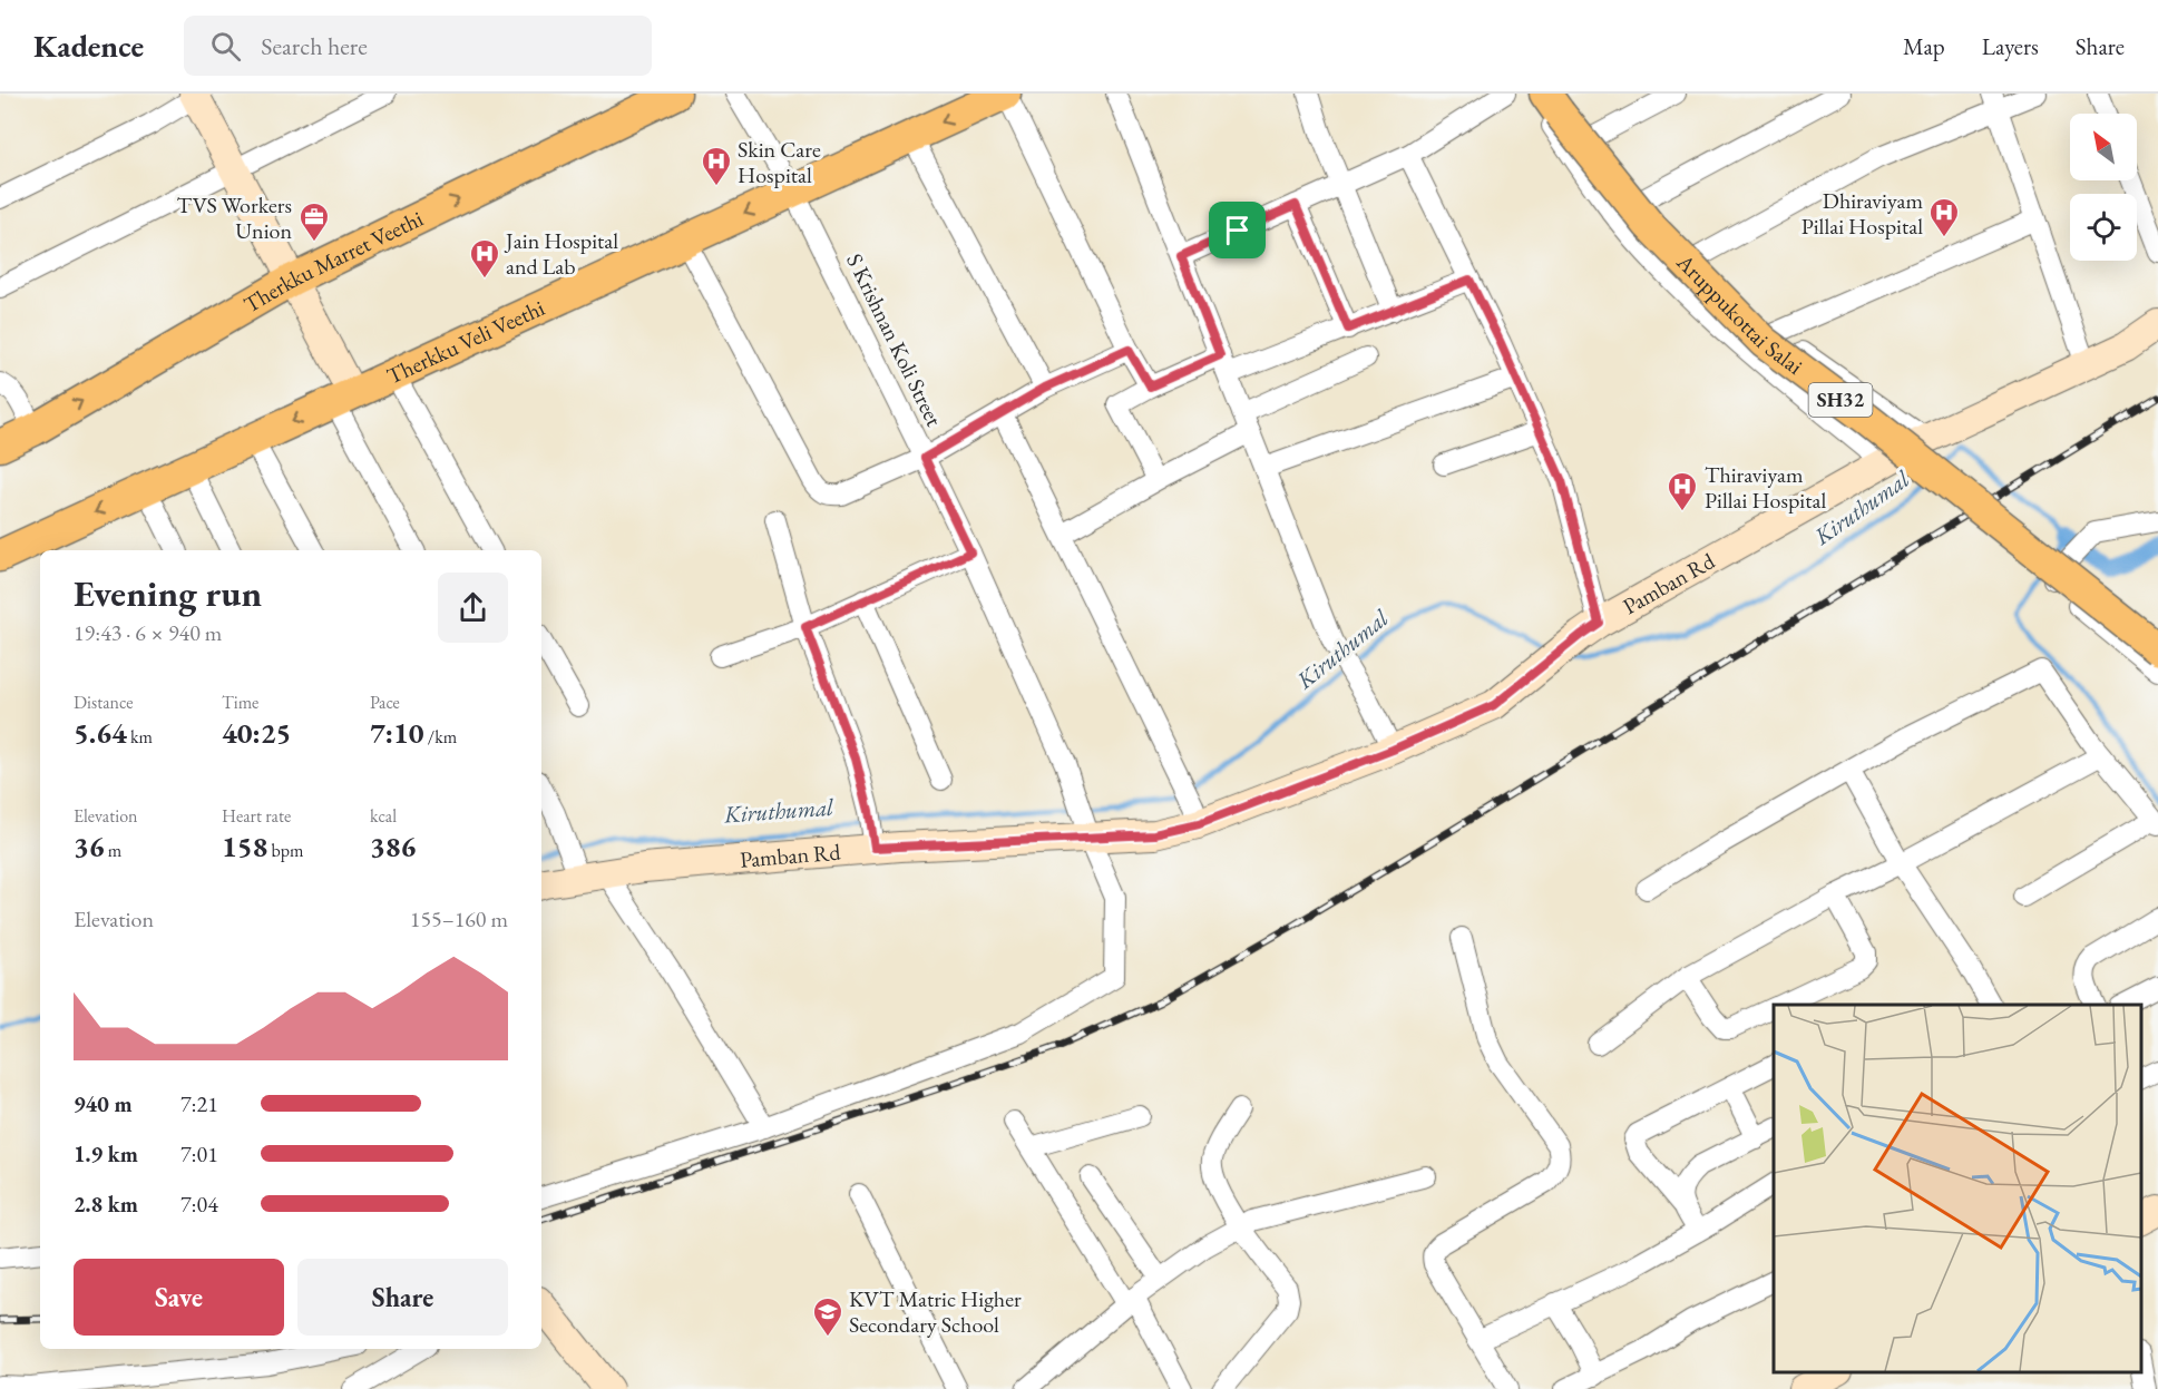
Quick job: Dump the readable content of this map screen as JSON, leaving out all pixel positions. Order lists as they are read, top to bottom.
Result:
{
  "streets": {
    "main road": [
      "Therkku Marret Veethi",
      "Aruppukottai Salai",
      "Therkku Veli Veethi",
      "SH32"
    ],
    "street": ["S Krishnan Koli Street", "Pamban Rd"]
  },
  "crossings": [
    ["S Krishnan Koli Street", "Therkku Veli Veethi"],
    ["S Krishnan Koli Street", "Pamban Rd"]
  ],
  "one_way": ["Therkku Marret Veethi", "Therkku Veli Veethi"],
  "water": ["Kiruthumal"],
  "places": {
    "hospital": [
      "Skin Care Hospital",
      "Dhiraviyam Pillai Hospital",
      "Jain Hospital and Lab",
      "Thiraviyam Pillai Hospital"
    ],
    "office": ["TVS Workers Union"],
    "school or university": ["KVT Matric Higher Secondary School"]
  },
  "north": "top left",
  "page": {
    "header": "Kadence",
    "search": "Search here",
    "nav": ["Map", "Layers", "Share"],
    "heading": ["Evening run", "19:43 · 6 × 940 m"],
    "stats": [
      ["Distance", "5.64 km"],
      ["Time", "40:25"],
      ["Pace", "7:10 /km"],
      ["Elevation", "36 m"],
      ["Heart rate", "158 bpm"],
      ["kcal", "386"]
    ],
    "chart": ["Elevation", "155–160 m"],
    "list": [
      {
        "name": "940 m",
        "note": "7:21"
      },
      {
        "name": "1.9 km",
        "note": "7:01"
      },
      {
        "name": "2.8 km",
        "note": "7:04"
      }
    ],
    "buttons": ["Save", "Share"]
  }
}
